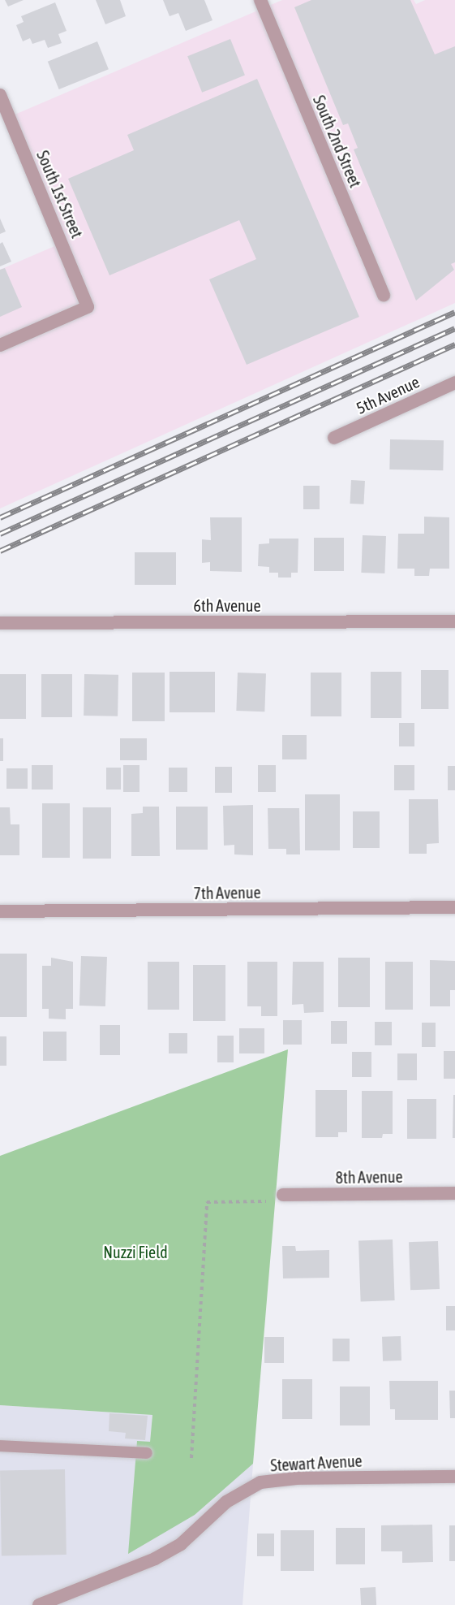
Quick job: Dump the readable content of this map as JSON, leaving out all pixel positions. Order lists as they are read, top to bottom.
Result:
{
  "streets": {
    "street": [
      "South 2nd Street",
      "South 1st Street",
      "5th Avenue",
      "6th Avenue",
      "7th Avenue",
      "8th Avenue",
      "Stewart Avenue"
    ]
  },
  "parks": ["Nuzzi Field"]
}
